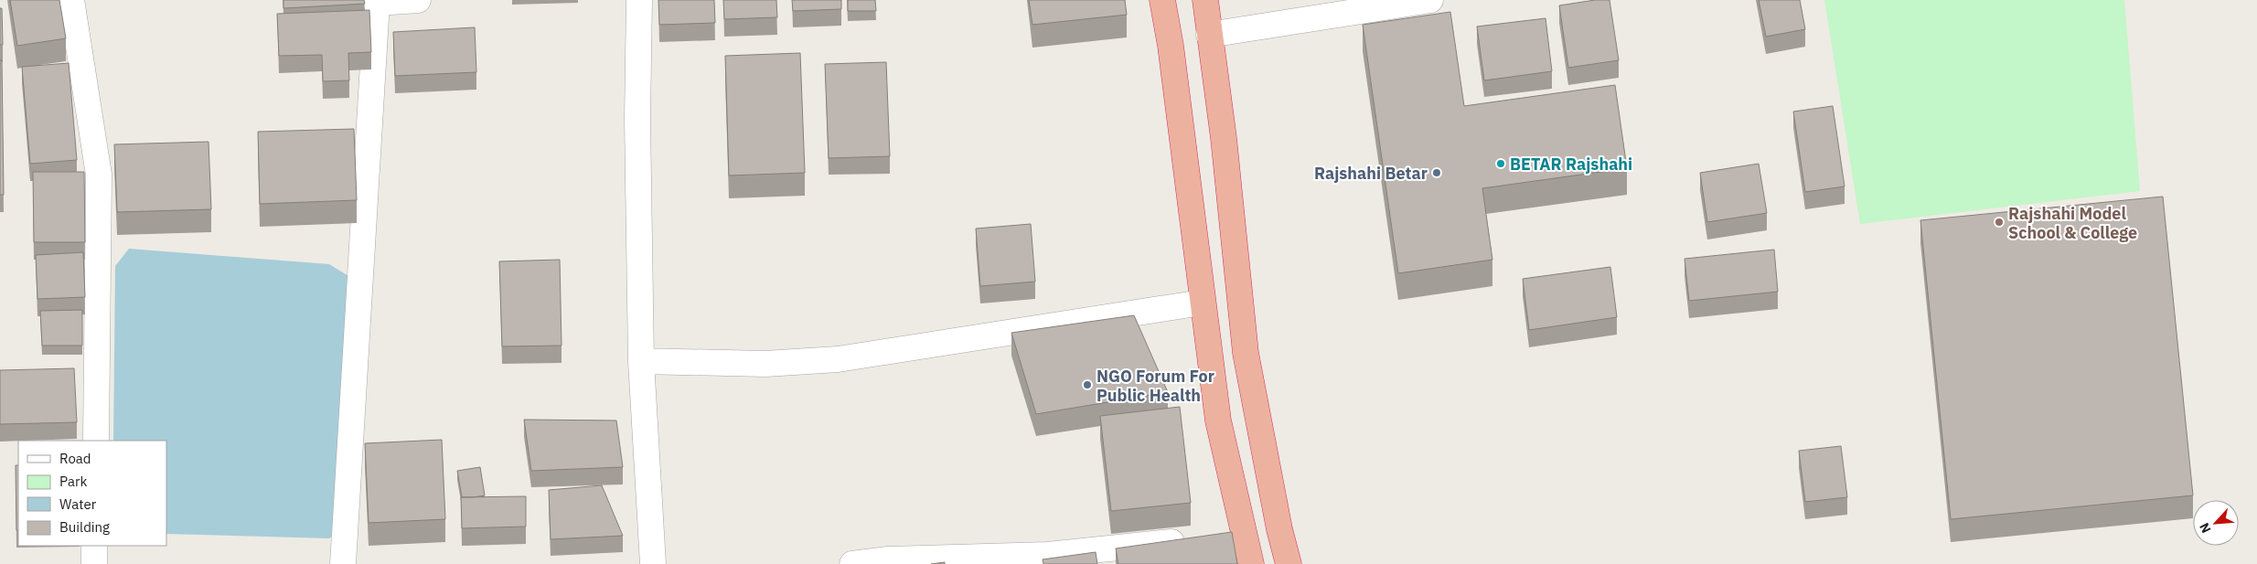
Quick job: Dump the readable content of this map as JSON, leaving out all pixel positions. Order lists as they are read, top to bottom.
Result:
{
  "places": [
    "BETAR Rajshahi",
    "Rajshahi Betar",
    "Rajshahi Model School & College",
    "NGO Forum For Public Health"
  ],
  "legend": [
    "Road",
    "Park",
    "Water",
    "Building"
  ],
  "north": "bottom left"
}
